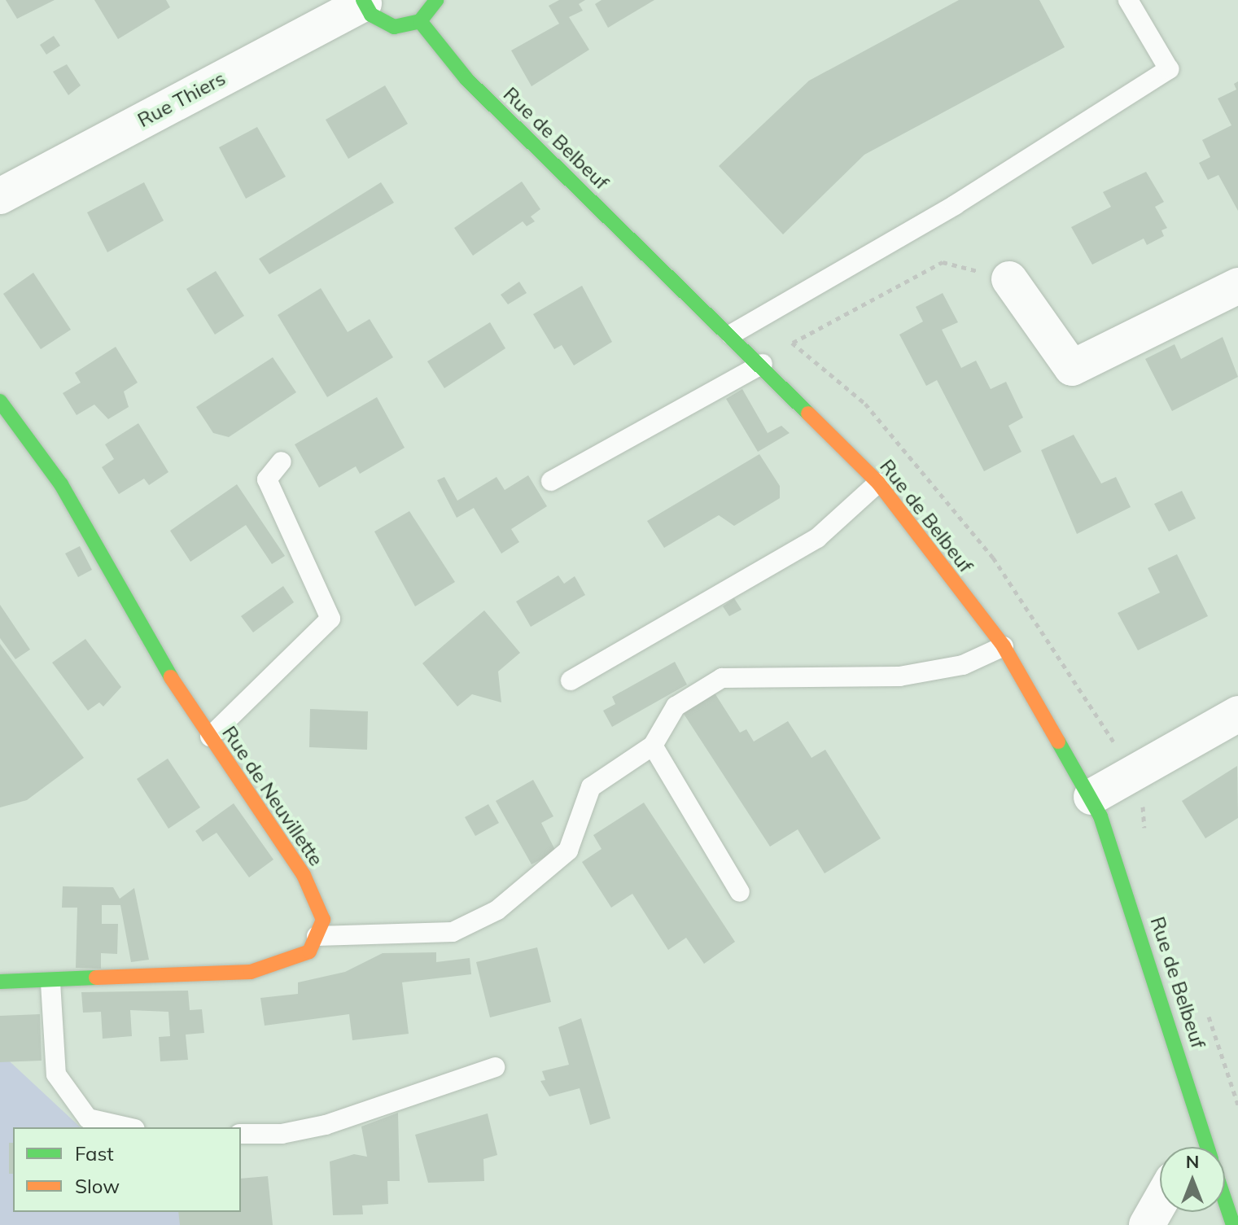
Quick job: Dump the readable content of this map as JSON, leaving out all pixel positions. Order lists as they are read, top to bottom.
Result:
{
  "streets": {
    "street": ["Rue Thiers", "Rue de Belbeuf", "Rue de Neuvillette"]
  },
  "legend": ["Fast", "Slow"],
  "north": "top"
}
